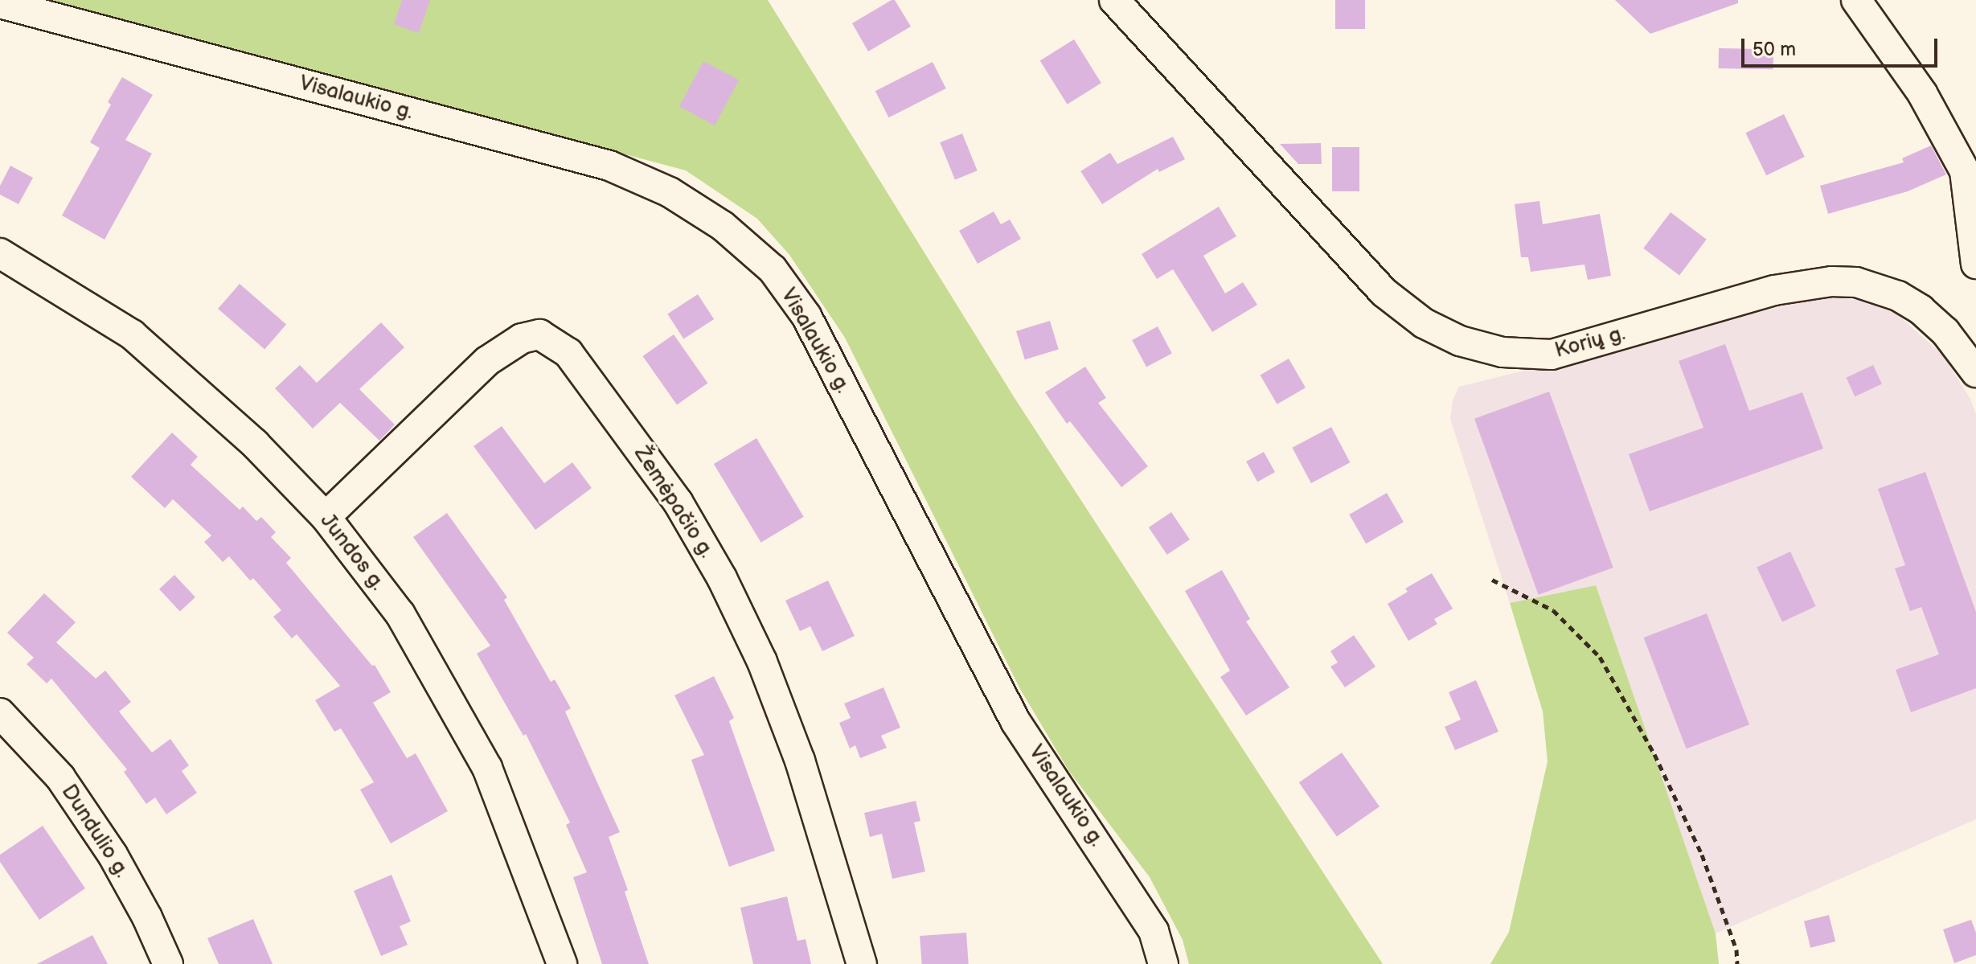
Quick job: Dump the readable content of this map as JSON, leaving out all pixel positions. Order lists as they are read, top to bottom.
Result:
{
  "streets": {
    "street": [
      "Visalaukio g.",
      "Korių g.",
      "Žemėpačio g.",
      "Jundos g.",
      "Dundulio g."
    ]
  },
  "crossings": [
    ["Žemėpačio g.", "Jundos g."]
  ],
  "scale_bar": "50 m"
}
